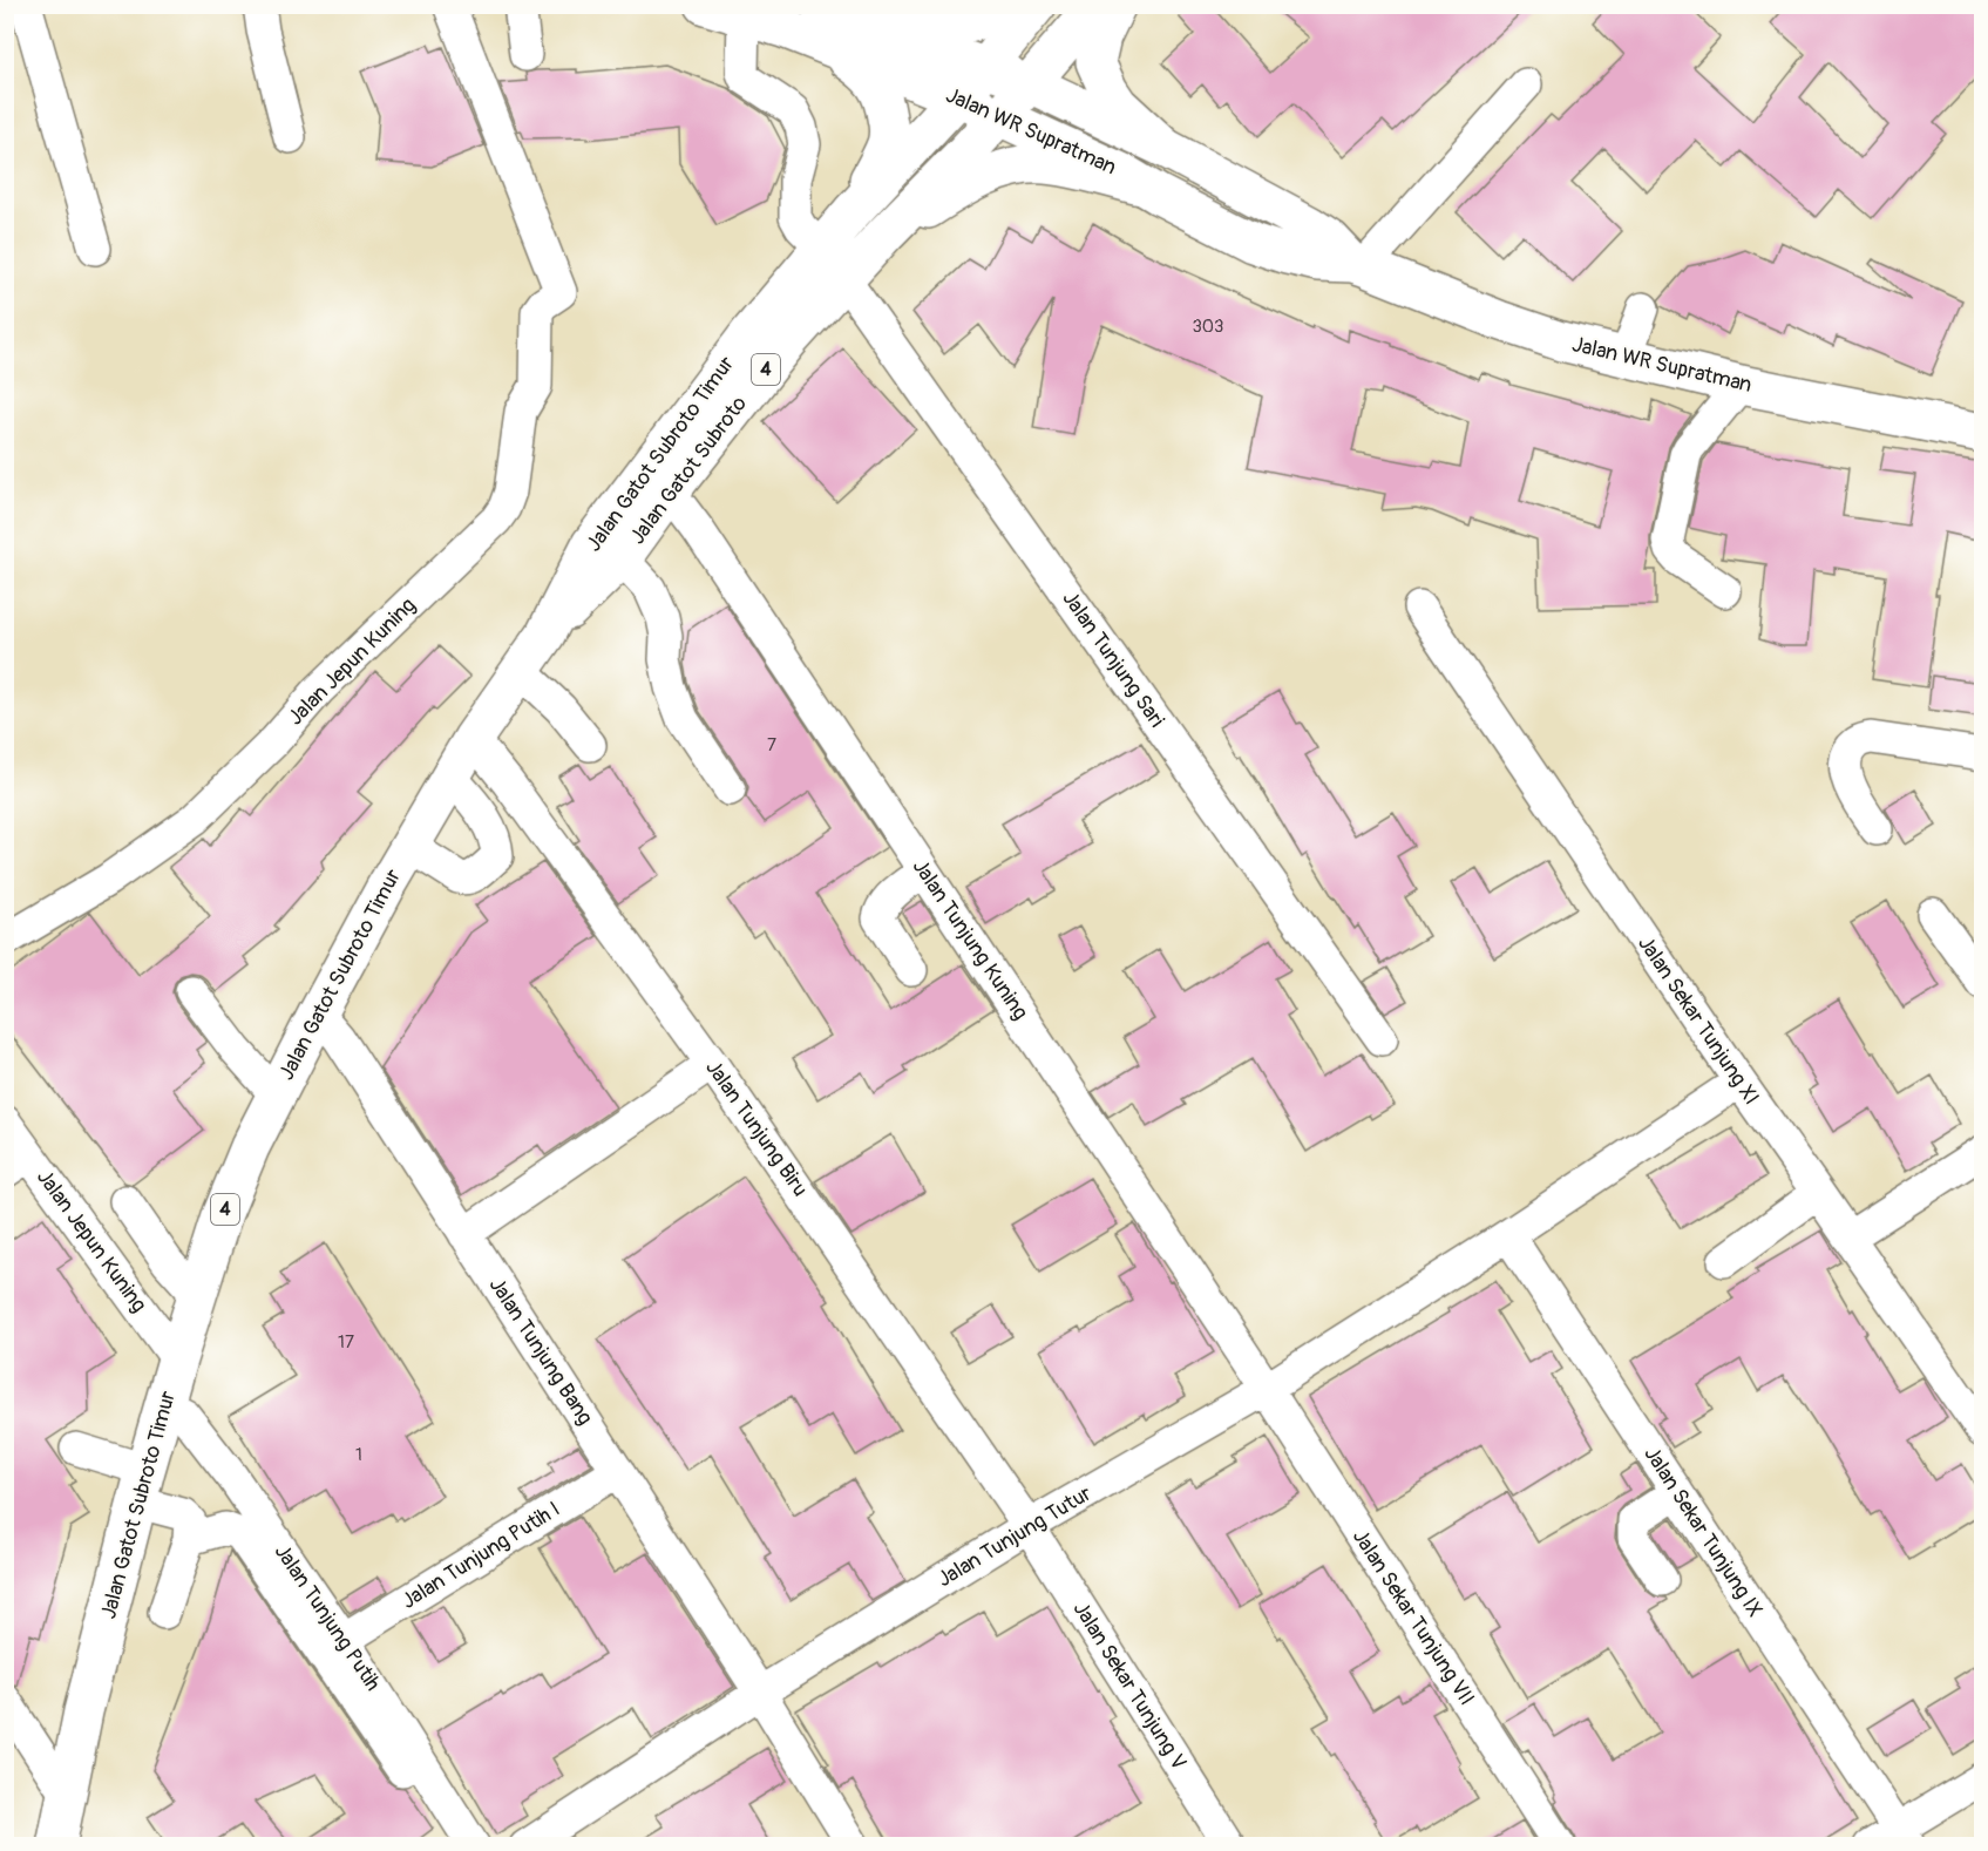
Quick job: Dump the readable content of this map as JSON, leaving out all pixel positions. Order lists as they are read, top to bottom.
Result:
{
  "streets": {
    "main road": [
      "Jalan WR Supratman",
      "4",
      "Jalan Gatot Subroto Timur",
      "Jalan Gatot Subroto"
    ],
    "street": [
      "Jalan Tunjung Sari",
      "Jalan Jepun Kuning",
      "Jalan Tunjung Kuning",
      "Jalan Sekar Tunjung XI",
      "Jalan Tunjung Biru",
      "Jalan Tunjung Bang",
      "Jalan Sekar Tunjung IX",
      "Jalan Tunjung Tutur",
      "Jalan Tunjung Putih I",
      "Jalan Tunjung Putih",
      "Jalan Sekar Tunjung VII",
      "Jalan Sekar Tunjung V"
    ]
  },
  "crossings": [
    ["Jalan WR Supratman", "4"],
    ["Jalan WR Supratman", "Jalan Gatot Subroto"],
    ["4", "Jalan Gatot Subroto Timur"],
    ["4", "Jalan Gatot Subroto"],
    ["Jalan Gatot Subroto Timur", "Jalan Gatot Subroto"],
    ["Jalan Gatot Subroto Timur", "Jalan Jepun Kuning"],
    ["Jalan Gatot Subroto Timur", "Jalan Tunjung Biru"],
    ["Jalan Gatot Subroto Timur", "Jalan Tunjung Bang"],
    ["Jalan Gatot Subroto Timur", "Jalan Tunjung Putih"],
    ["Jalan Gatot Subroto", "Jalan Tunjung Sari"],
    ["Jalan Gatot Subroto", "Jalan Tunjung Kuning"],
    ["Jalan Tunjung Kuning", "Jalan Tunjung Tutur"],
    ["Jalan Tunjung Kuning", "Jalan Sekar Tunjung VII"],
    ["Jalan Sekar Tunjung XI", "Jalan Tunjung Tutur"],
    ["Jalan Tunjung Biru", "Jalan Tunjung Tutur"],
    ["Jalan Tunjung Biru", "Jalan Sekar Tunjung V"],
    ["Jalan Tunjung Bang", "Jalan Tunjung Tutur"],
    ["Jalan Tunjung Bang", "Jalan Tunjung Putih I"],
    ["Jalan Sekar Tunjung IX", "Jalan Tunjung Tutur"],
    ["Jalan Tunjung Tutur", "Jalan Sekar Tunjung VII"],
    ["Jalan Tunjung Tutur", "Jalan Sekar Tunjung V"],
    ["Jalan Tunjung Putih I", "Jalan Tunjung Putih"]
  ],
  "house_numbers": [
    "303",
    "7",
    "17",
    "1"
  ]
}
